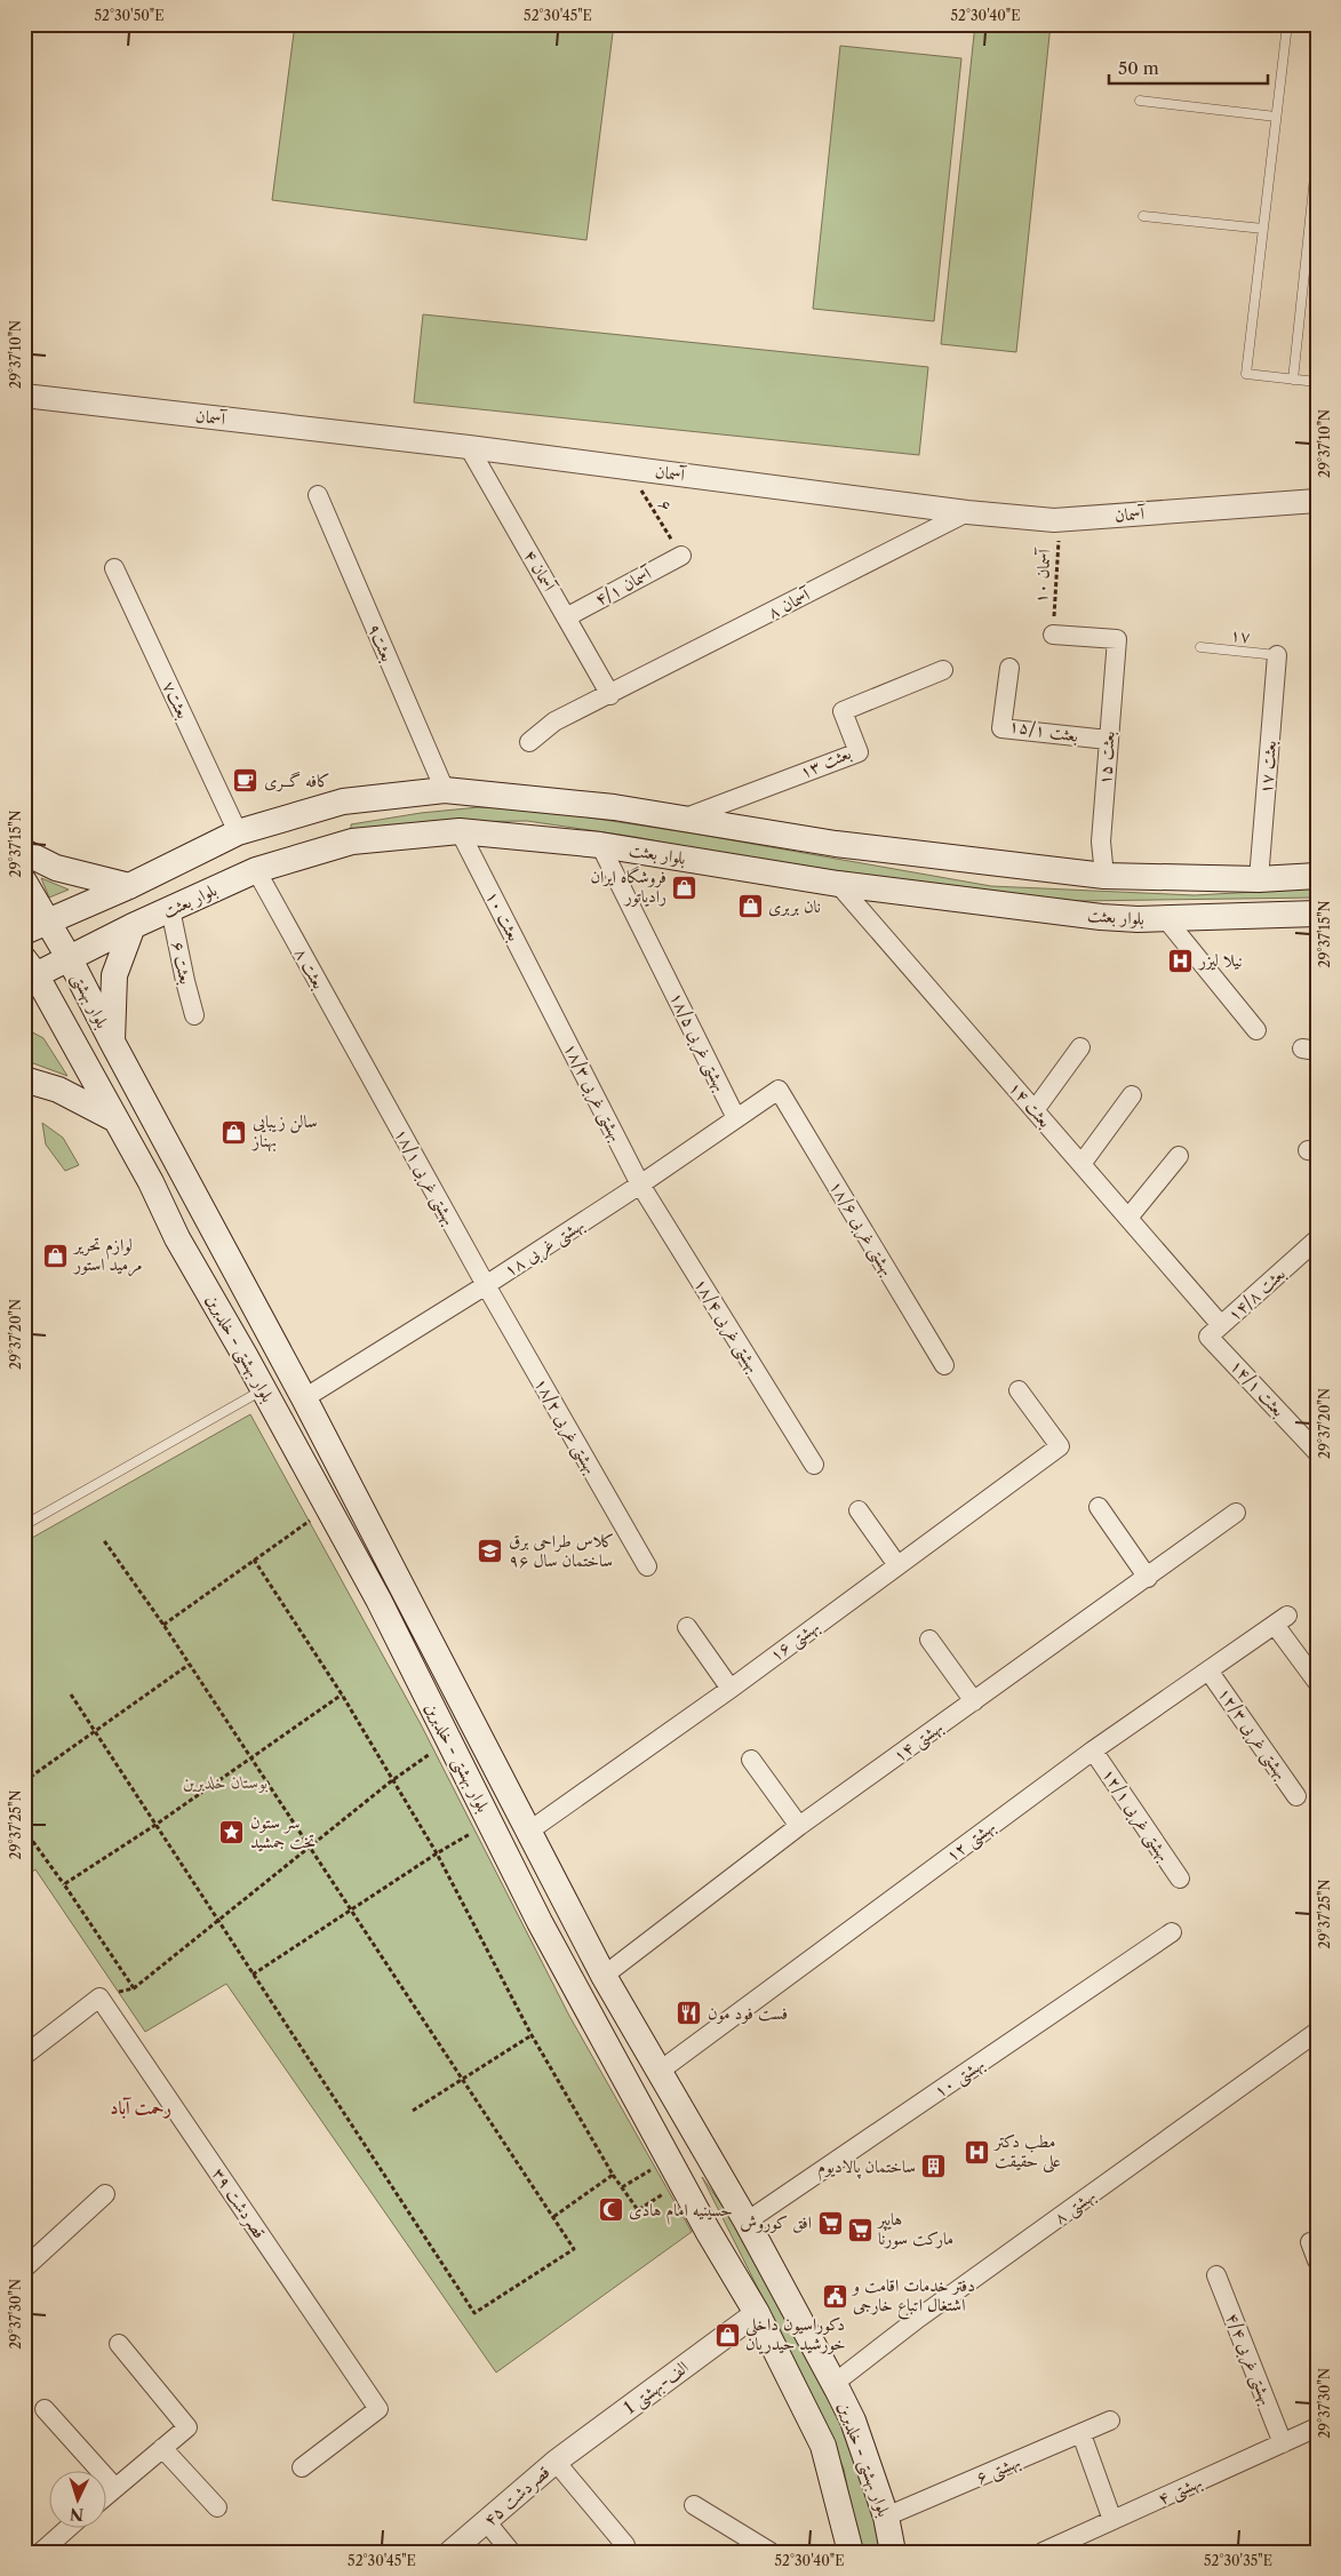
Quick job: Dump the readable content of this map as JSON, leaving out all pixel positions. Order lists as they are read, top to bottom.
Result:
{
  "streets": {
    "main road": ["بلوار بعثت", "بلوار بهشتی", "بلوار بهشتی - خلدبرین"],
    "street": [
      "آسمان",
      "۴ آسمان",
      "۴/۱ آسمان",
      "۸ آسمان",
      "بعثت۹",
      "بعثت۷",
      "۱۵/۱ بعثت",
      "بعثت ۱۵",
      "۱۳ بعثت",
      "بعثت ۱۷",
      "۱۰ بعثت",
      "۶ بعثت",
      "۸ بعثت",
      "بهشتی غربی ۱۸/۵",
      "بهشتی غربی ۱۸/۳",
      "بعثت ۱۴",
      "بهشتی غربی ۱۸/۱",
      "بهشتی غربی ۱۸/۶",
      "بهشتی غربی ۱۸",
      "۱۴/۸ بعثت",
      "بهشتی غربی ۱۸/۴",
      "۱۴/۱ بعثت",
      "بهشتی غربی ۱۸/۲",
      "۱۶ بهشتی",
      "۱۲/۳ بهشتی غربی",
      "۱۴ بهشتی",
      "۱۲/۱ بهشتی غربی",
      "۱۲ بهشتی",
      "۱۰ بهشتی",
      "قصردشت ۳۹",
      "۸ بهشتی",
      "۴/۴ بهشتی غربی",
      "1 الف-بهشتی",
      "۶ بهشتی",
      "۴ بهشتی",
      "قصردشت ۴۵"
    ],
    "lane": ["۱۷"],
    "path": ["۶", "۱۰ آسمان"]
  },
  "crossings": [
    ["آسمان", "۶"],
    ["آسمان", "۴ آسمان"],
    ["آسمان", "۱۰ آسمان"],
    ["آسمان", "۸ آسمان"],
    ["۶", "۴/۱ آسمان"],
    ["۴ آسمان", "۴/۱ آسمان"],
    ["۴ آسمان", "۸ آسمان"],
    ["۱۰ آسمان", "بعثت ۱۵"],
    ["۱۷", "بعثت ۱۷"],
    ["۱۵/۱ بعثت", "بعثت ۱۵"],
    ["بلوار بعثت", "۱۰ بعثت"],
    ["بلوار بعثت", "۶ بعثت"],
    ["بلوار بعثت", "۸ بعثت"],
    ["بلوار بعثت", "بلوار بهشتی"],
    ["بلوار بعثت", "بهشتی غربی ۱۸/۵"],
    ["بلوار بعثت", "بعثت ۱۴"],
    ["بلوار بعثت", "بلوار بهشتی - خلدبرین"],
    ["۱۰ بعثت", "بهشتی غربی ۱۸/۳"],
    ["۸ بعثت", "بهشتی غربی ۱۸/۱"],
    ["بلوار بهشتی", "بلوار بهشتی - خلدبرین"],
    ["بهشتی غربی ۱۸/۵", "بهشتی غربی ۱۸"],
    ["بهشتی غربی ۱۸/۳", "بهشتی غربی ۱۸"],
    ["بهشتی غربی ۱۸/۳", "بهشتی غربی ۱۸/۴"],
    ["بعثت ۱۴", "۱۴/۸ بعثت"],
    ["بعثت ۱۴", "۱۴/۱ بعثت"],
    ["بهشتی غربی ۱۸/۱", "بهشتی غربی ۱۸"],
    ["بهشتی غربی ۱۸/۱", "بهشتی غربی ۱۸/۲"],
    ["بهشتی غربی ۱۸/۶", "بهشتی غربی ۱۸"],
    ["بهشتی غربی ۱۸", "بهشتی غربی ۱۸/۴"],
    ["بهشتی غربی ۱۸", "بلوار بهشتی - خلدبرین"],
    ["بهشتی غربی ۱۸", "بهشتی غربی ۱۸/۲"],
    ["۱۴/۸ بعثت", "۱۴/۱ بعثت"],
    ["بلوار بهشتی - خلدبرین", "۱۶ بهشتی"],
    ["بلوار بهشتی - خلدبرین", "۱۴ بهشتی"],
    ["بلوار بهشتی - خلدبرین", "۱۲ بهشتی"],
    ["بلوار بهشتی - خلدبرین", "۱۰ بهشتی"],
    ["بلوار بهشتی - خلدبرین", "۸ بهشتی"],
    ["بلوار بهشتی - خلدبرین", "1 الف-بهشتی"],
    ["بلوار بهشتی - خلدبرین", "۶ بهشتی"],
    ["۱۲/۳ بهشتی غربی", "۱۲ بهشتی"],
    ["۱۲/۱ بهشتی غربی", "۱۲ بهشتی"],
    ["۴/۴ بهشتی غربی", "۴ بهشتی"],
    ["1 الف-بهشتی", "قصردشت ۴۵"]
  ],
  "districts": ["رحمت آباد"],
  "parks": ["بوستان خلدبرین"],
  "places": {
    "cafe": ["کافه گــری"],
    "shop": [
      "فروشگاه ایران رادیاتور",
      "نان بربری",
      "سالن زیبایی بهناز",
      "لوازم تحریر مرمید استور",
      "دکوراسیون داخلی خورشید حیدریان"
    ],
    "hospital": ["نیلا لیزر", "مطب دکتر علی حقیقت"],
    "school or university": ["کلاس طراحی برق ساختمان سال ۹۶"],
    "place": ["سر ستون تخت جمشید"],
    "restaurant": ["فست فود مون"],
    "building": ["ساختمان پالادیوم"],
    "mosque": ["حسینیه امام هادی"],
    "supermarket": ["افق کوروش", "هایپر مارکت سورنا"],
    "public building": ["دفتر خدمات اقامت و اشتغال اتباع خارجی"]
  },
  "scale_bar": "50 m",
  "north": "bottom",
  "coordinates": [
    "52°30'50\"E",
    "52°30'45\"E",
    "52°30'40\"E",
    "29°37'10\"N",
    "29°37'15\"N",
    "29°37'20\"N",
    "29°37'25\"N",
    "29°37'30\"N",
    "52°30'35\"E"
  ]
}
